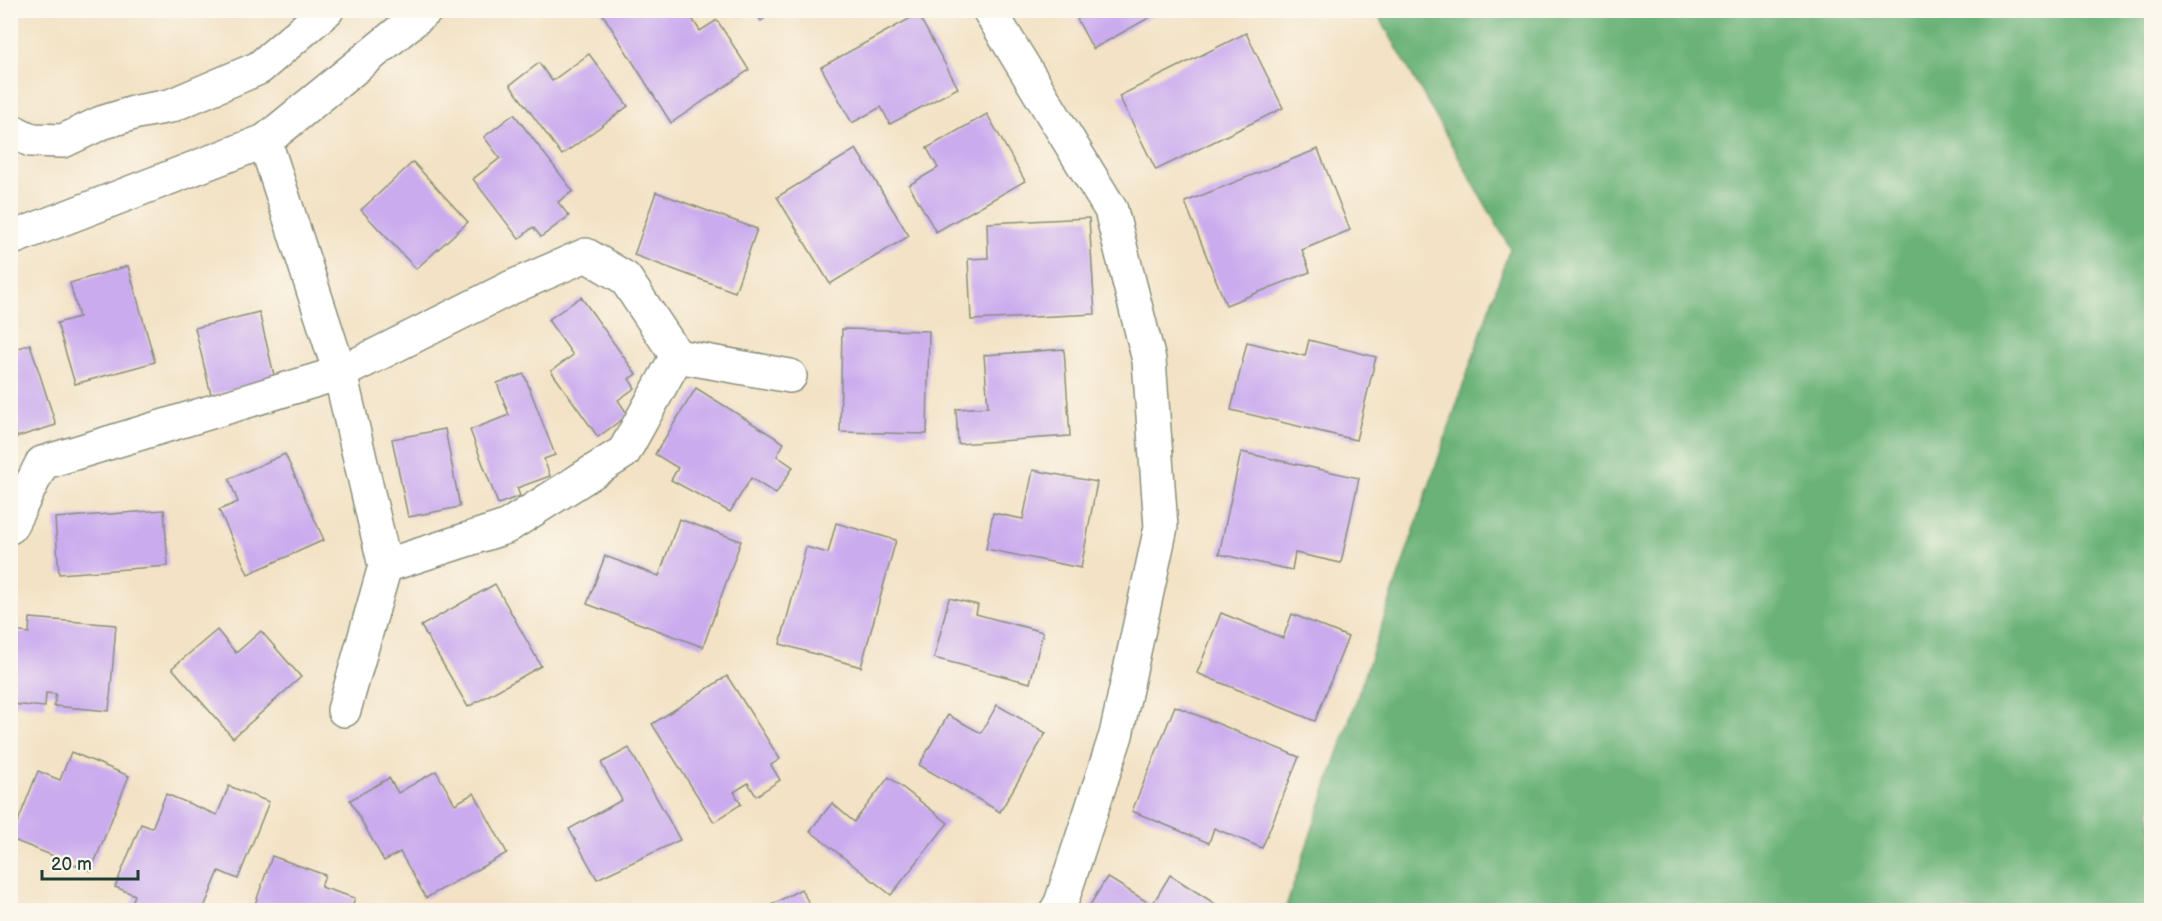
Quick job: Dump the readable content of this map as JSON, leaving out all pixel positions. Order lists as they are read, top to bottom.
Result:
{
  "scale_bar": "20 m"
}
